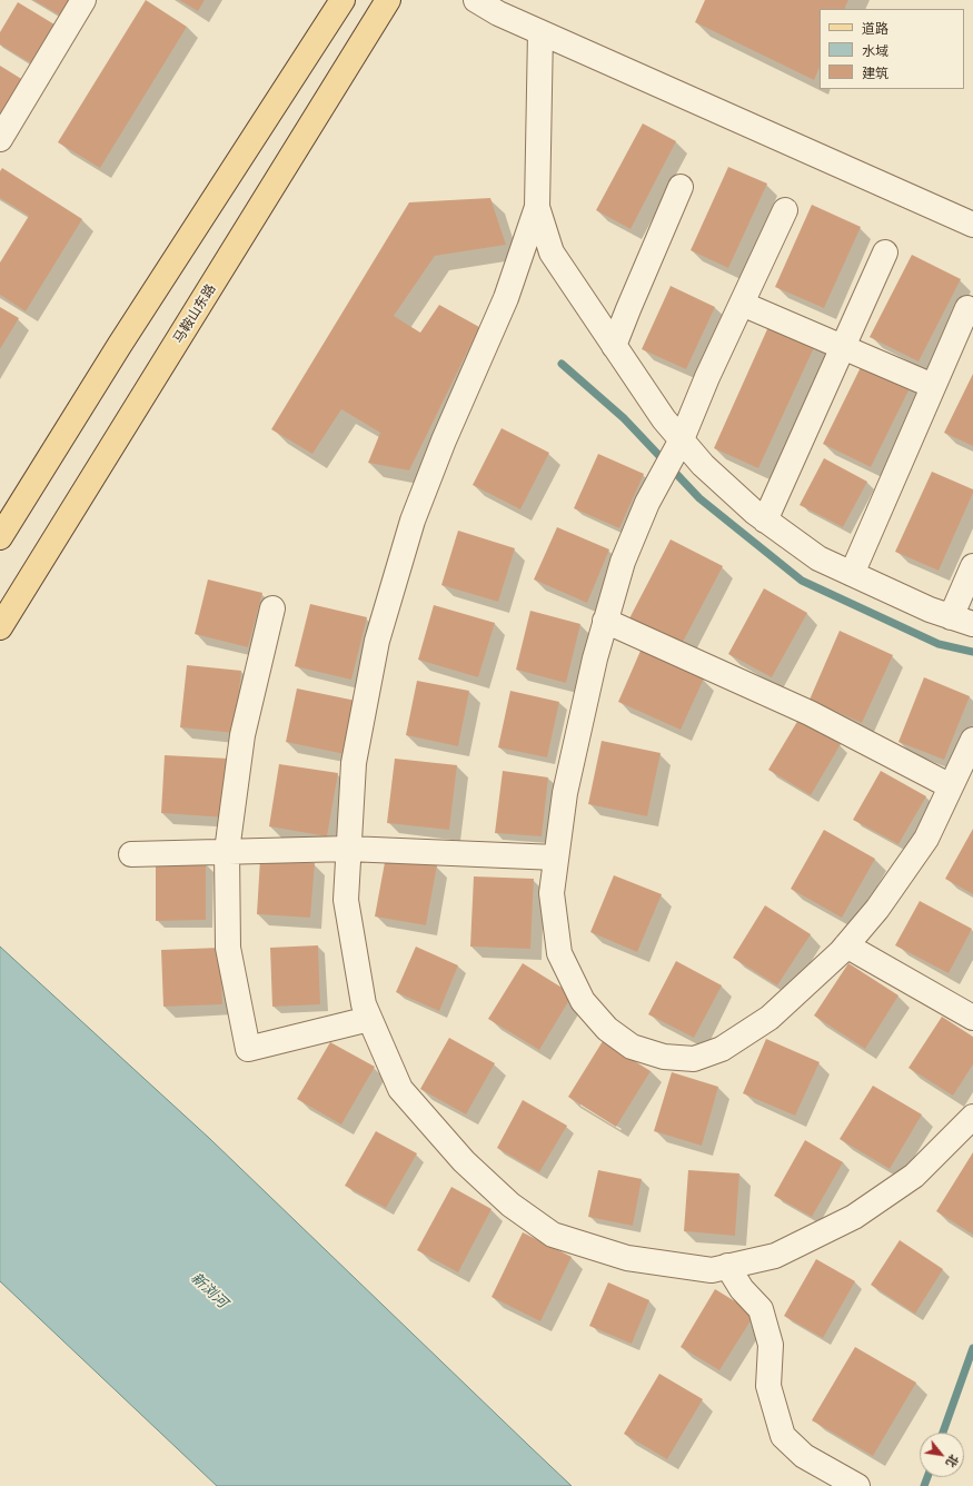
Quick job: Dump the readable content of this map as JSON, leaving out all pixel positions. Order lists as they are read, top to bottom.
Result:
{
  "streets": {
    "main road": ["马鞍山东路"]
  },
  "water": ["新浏河"],
  "legend": ["道路", "水域", "建筑"],
  "north": "bottom right"
}
